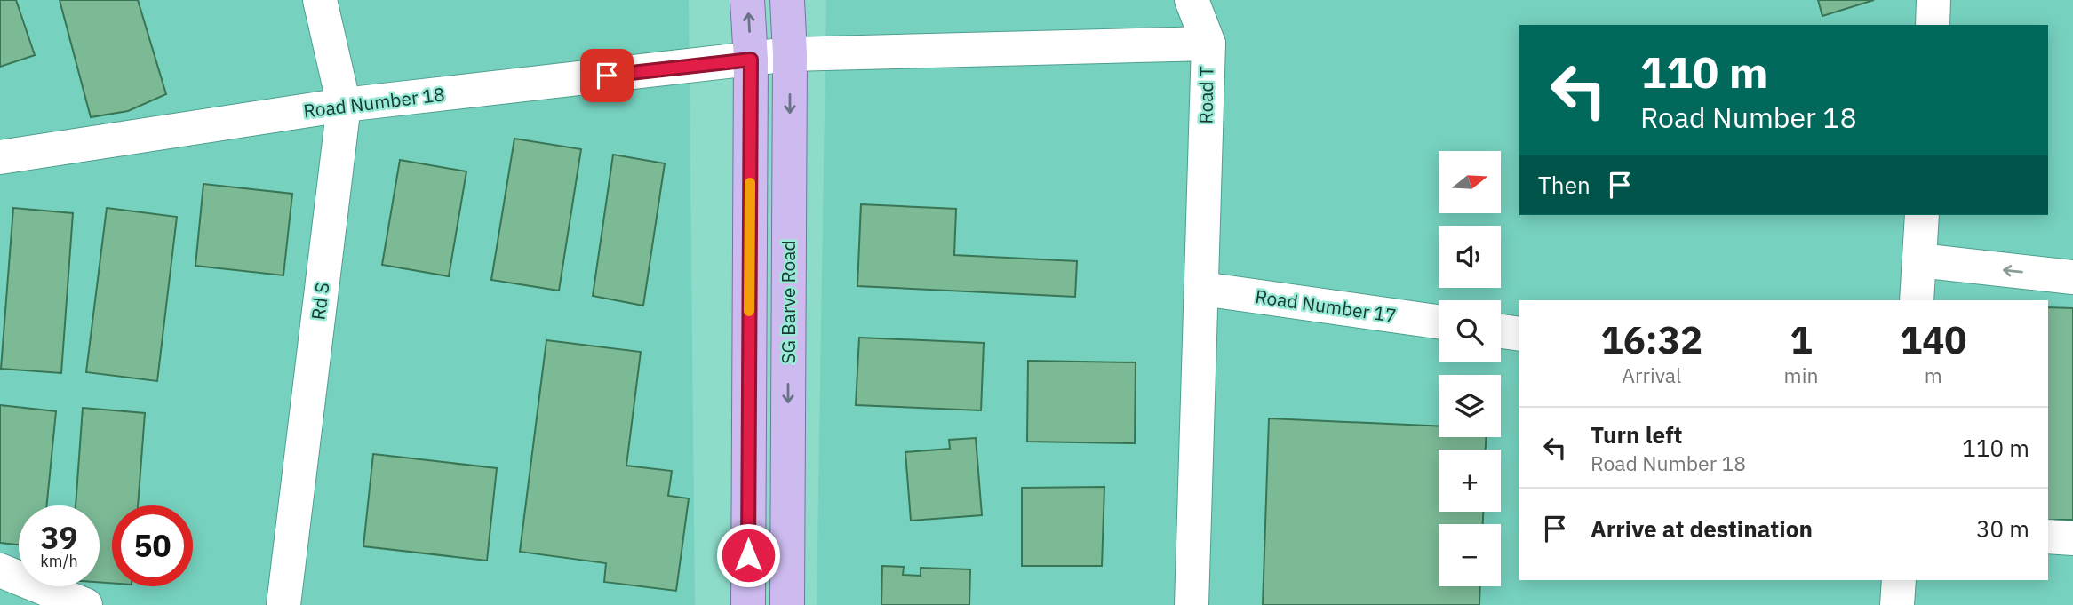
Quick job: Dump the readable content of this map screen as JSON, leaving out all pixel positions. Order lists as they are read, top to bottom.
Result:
{
  "streets": {
    "main road": ["SG Barve Road"],
    "street": [
      "Road T",
      "Road Number 18",
      "Rd S",
      "Road Number 17"
    ]
  },
  "crossings": [
    ["Road T", "Road Number 18"],
    ["Road T", "SG Barve Road"],
    ["Road T", "Road Number 17"],
    ["Road Number 18", "Rd S"]
  ],
  "north": "right",
  "page": {
    "turn": ["110 m", "Road Number 18"],
    "map_buttons": ["+", "−"],
    "then": "Then",
    "eta": [
      "16:32",
      "Arrival",
      "1",
      "min",
      "140",
      "m"
    ],
    "list": [
      {
        "name": "Turn left",
        "note": "Road Number 18",
        "value": "110 m"
      },
      {
        "name": "Arrive at destination",
        "value": "30 m"
      }
    ],
    "speed": "39 km/h",
    "limit": "50"
  }
}
